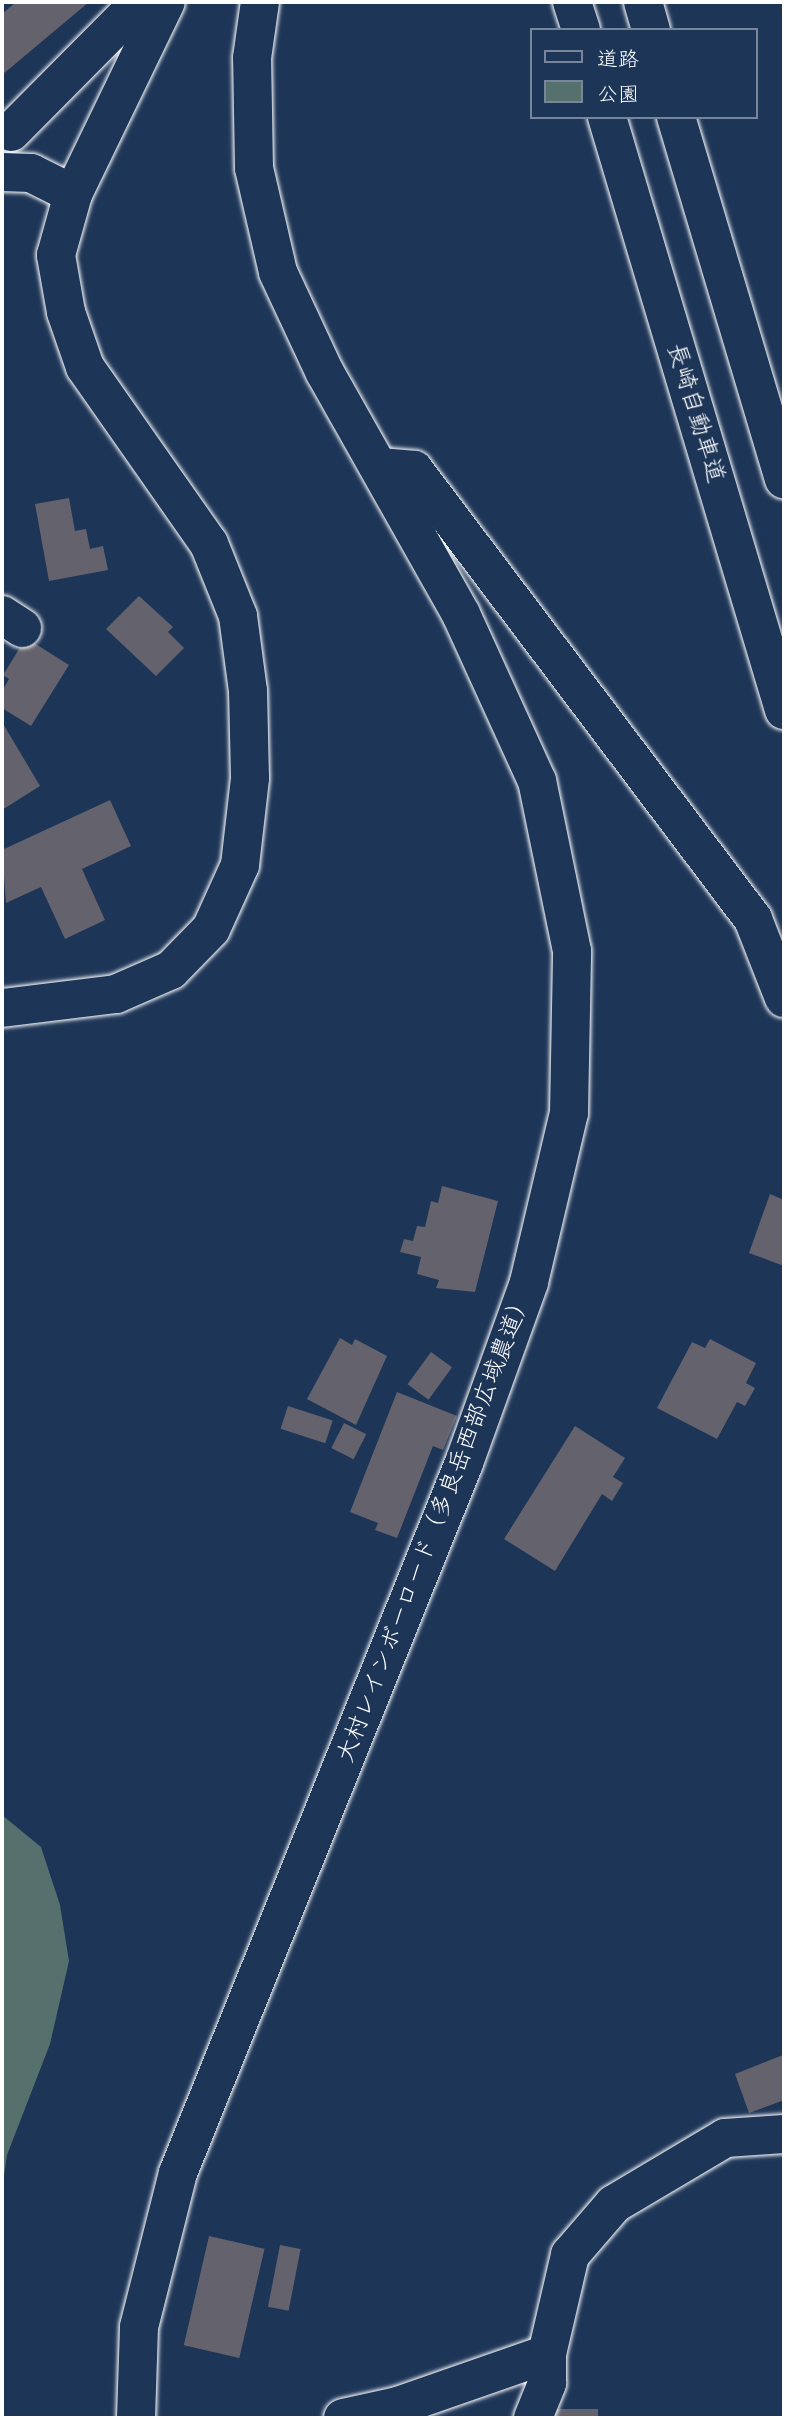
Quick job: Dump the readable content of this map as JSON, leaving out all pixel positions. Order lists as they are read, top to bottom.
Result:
{
  "streets": {
    "main road": ["長崎自動車道", "大村レインボーロード（多良岳西部広域農道）"]
  },
  "legend": ["道路", "公園"]
}
